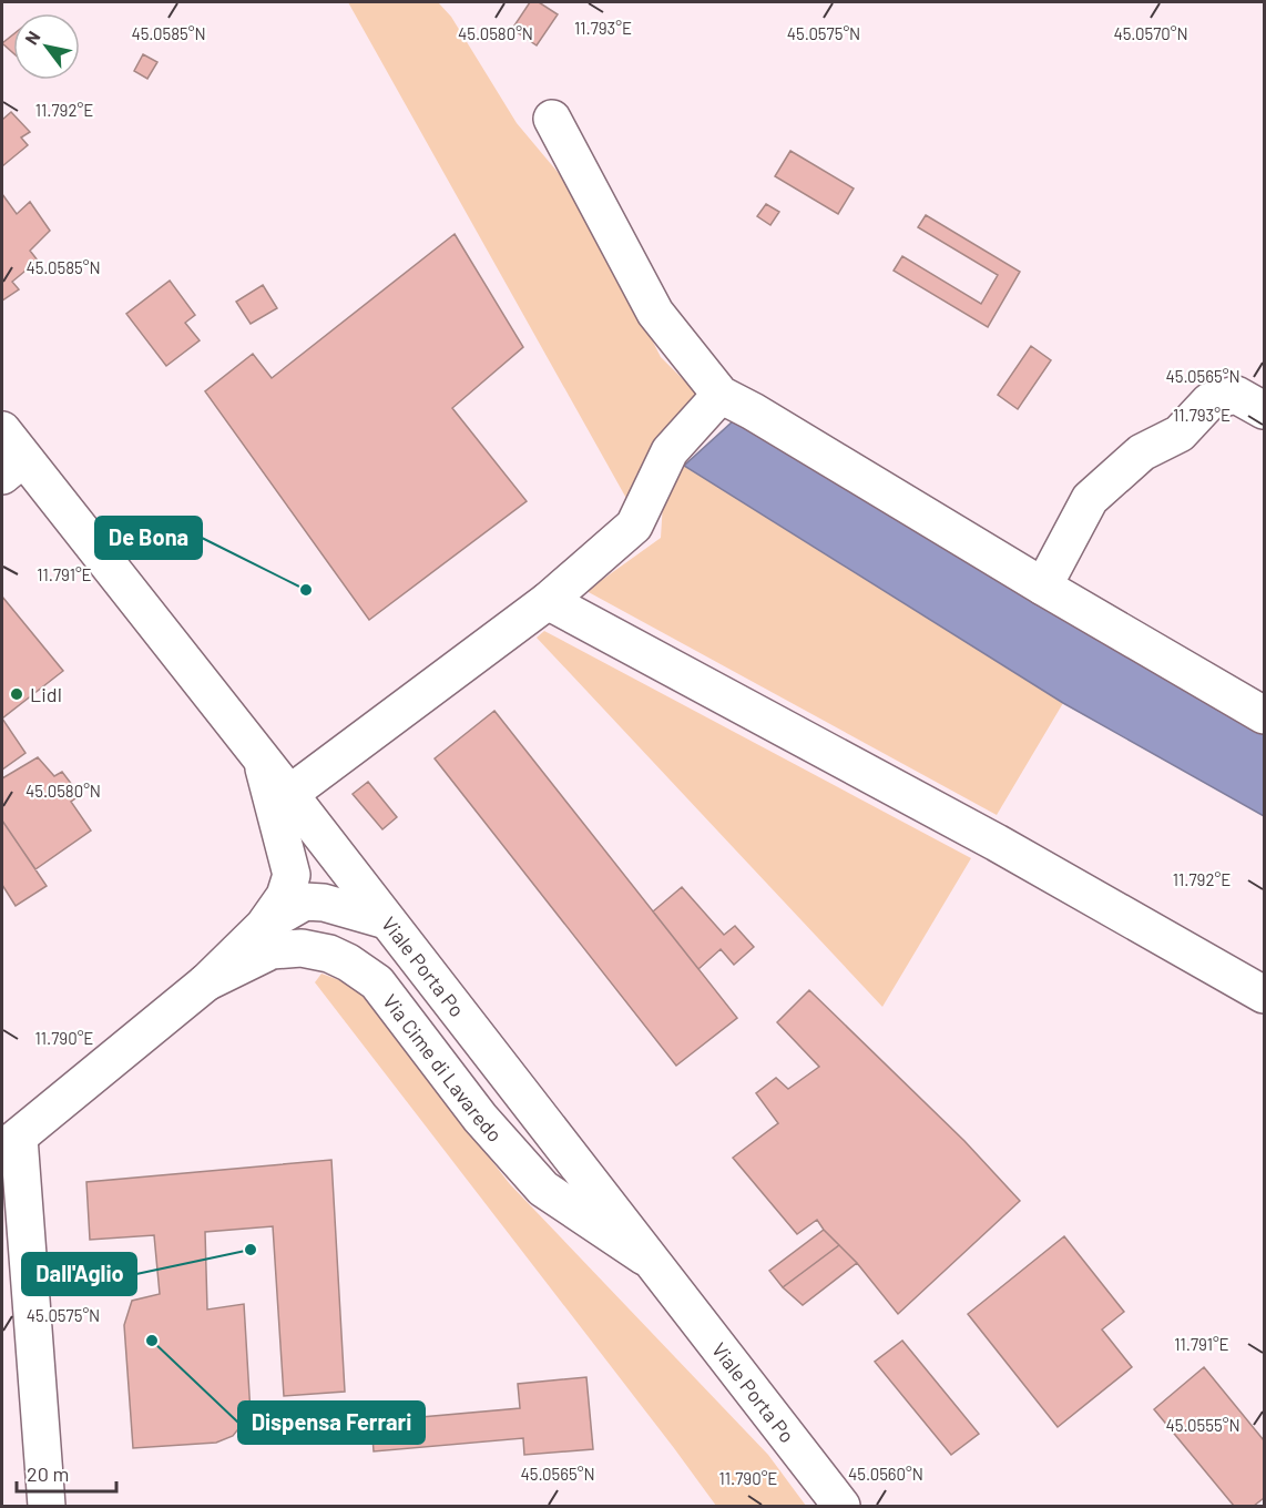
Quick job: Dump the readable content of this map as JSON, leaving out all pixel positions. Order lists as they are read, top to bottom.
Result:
{
  "streets": {
    "street": ["Viale Porta Po", "Via Cime di Lavaredo"]
  },
  "crossings": [
    ["Viale Porta Po", "Via Cime di Lavaredo"]
  ],
  "places": [
    "De Bona",
    "Lidl",
    "Dall'Aglio",
    "Dispensa Ferrari"
  ],
  "scale_bar": "20 m",
  "north": "top left",
  "coordinates": [
    "11.793°E",
    "45.0585°N",
    "45.0580°N",
    "45.0575°N",
    "45.0570°N",
    "11.792°E",
    "45.0565°N",
    "11.791°E",
    "11.790°E",
    "45.0555°N",
    "45.0560°N"
  ]
}
